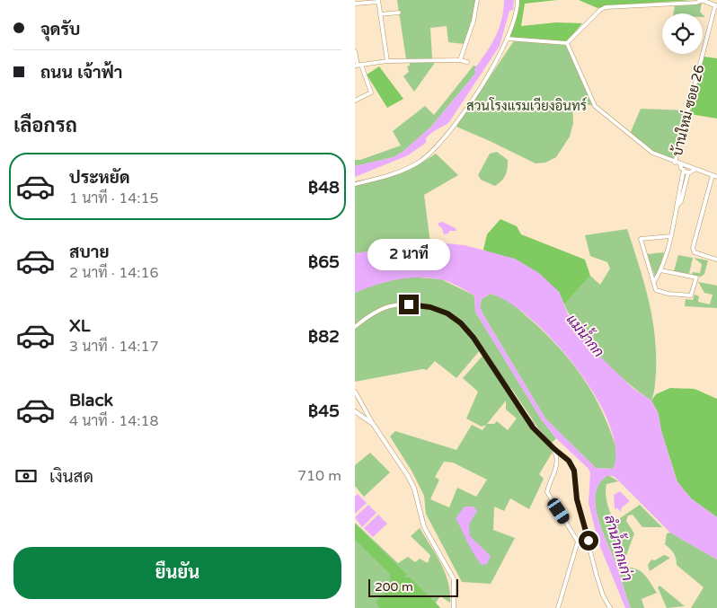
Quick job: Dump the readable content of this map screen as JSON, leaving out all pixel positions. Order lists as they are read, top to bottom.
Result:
{
  "streets": {
    "street": ["บ้านใหม่ ซอย 26"]
  },
  "water": ["แม่น้ำกก", "ลำน้ำกกเก่า"],
  "parks": ["สวนโรงแรมเวียงอินทร์"],
  "scale_bar": "200 m",
  "page": {
    "banner": ["จุดรับ", "ถนน เจ้าฟ้า"],
    "heading": "เลือกรถ",
    "list": [
      {
        "name": "ประหยัด",
        "note": "1 นาที · 14:15",
        "value": "฿48"
      },
      {
        "name": "สบาย",
        "note": "2 นาที · 14:16",
        "value": "฿65"
      },
      {
        "name": "XL",
        "note": "3 นาที · 14:17",
        "value": "฿82"
      },
      {
        "name": "Black",
        "note": "4 นาที · 14:18",
        "value": "฿45"
      }
    ],
    "bubble": "2 นาที",
    "pay": ["เงินสด", "710 m"],
    "buttons": "ยืนยัน",
    "scale": "200 m"
  }
}
